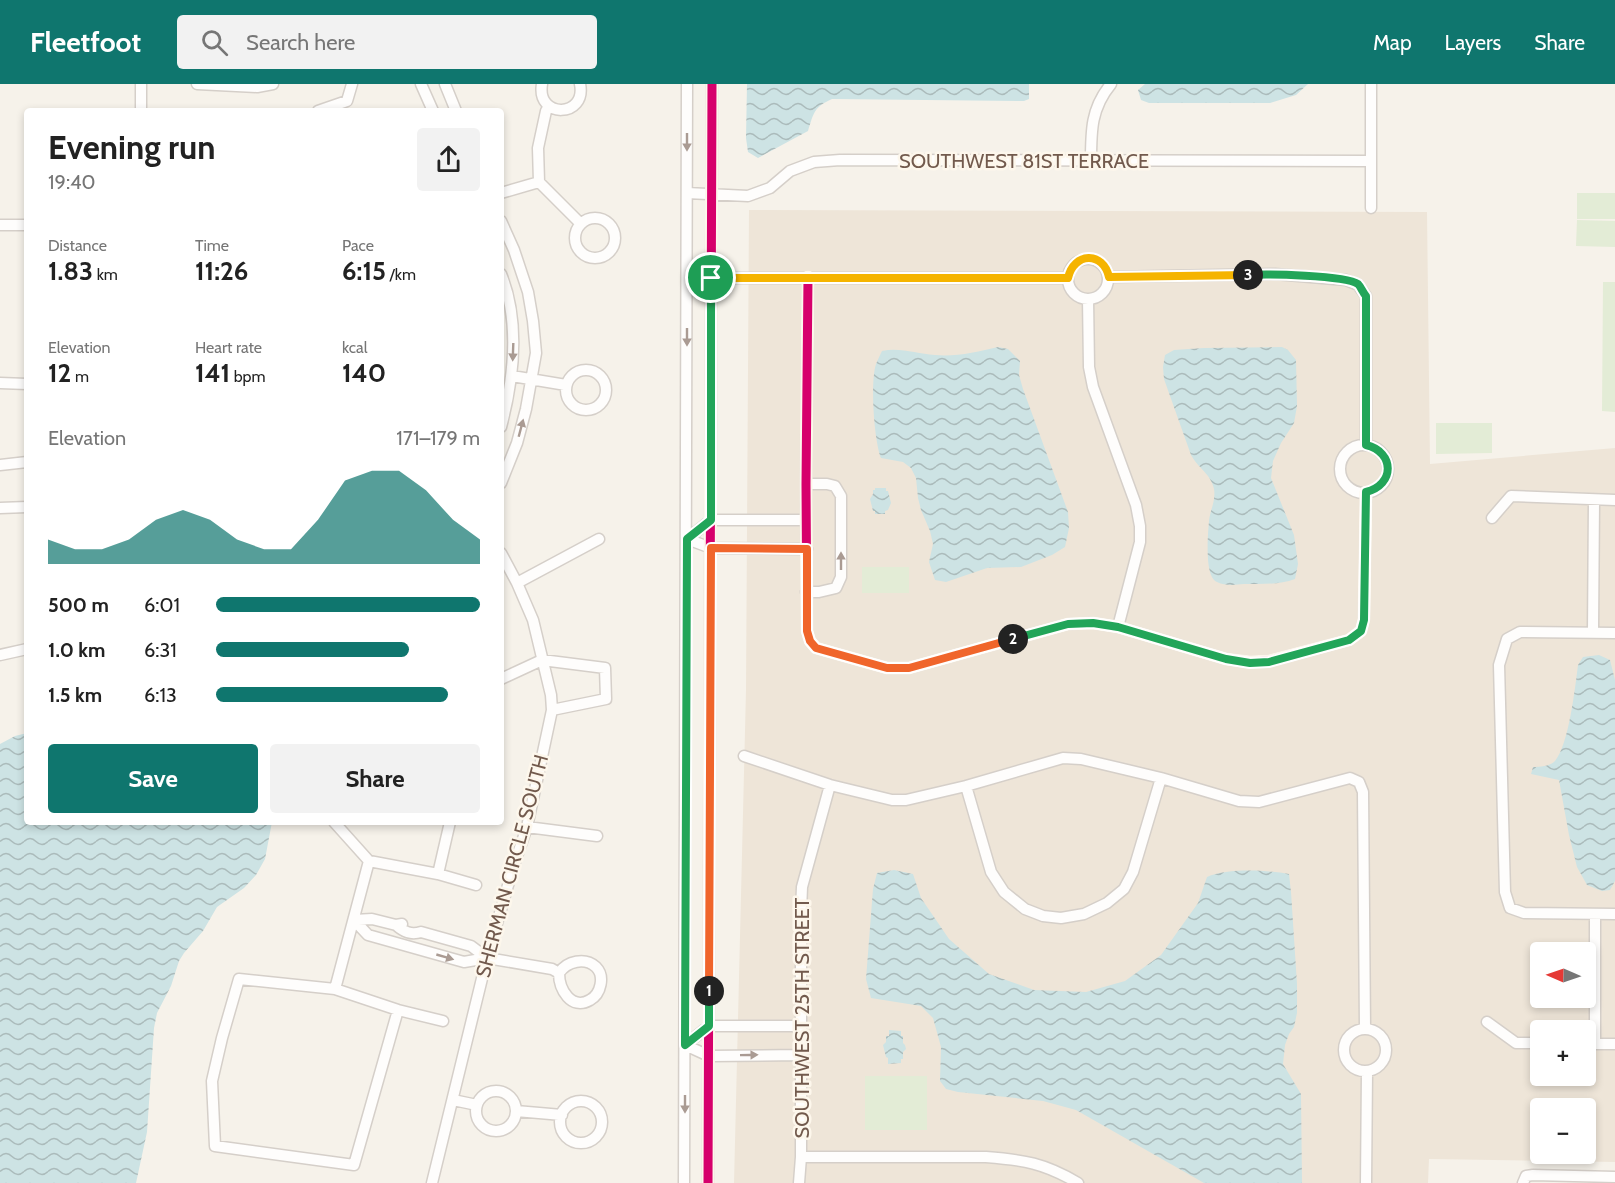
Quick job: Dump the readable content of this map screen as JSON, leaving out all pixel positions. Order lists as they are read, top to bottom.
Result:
{
  "streets": {
    "street": ["SOUTHWEST 81ST TERRACE", "SHERMAN CIRCLE SOUTH", "SOUTHWEST 25TH STREET"]
  },
  "north": "left",
  "page": {
    "header": "Fleetfoot",
    "search": "Search here",
    "nav": ["Map", "Layers", "Share"],
    "heading": ["Evening run", "19:40"],
    "stats": [
      ["Distance", "1.83 km"],
      ["Time", "11:26"],
      ["Pace", "6:15 /km"],
      ["Elevation", "12 m"],
      ["Heart rate", "141 bpm"],
      ["kcal", "140"]
    ],
    "pins": ["3", "2", "1"],
    "chart": ["Elevation", "171–179 m"],
    "list": [
      {
        "name": "500 m",
        "note": "6:01"
      },
      {
        "name": "1.0 km",
        "note": "6:31"
      },
      {
        "name": "1.5 km",
        "note": "6:13"
      }
    ],
    "buttons": ["Save", "Share"],
    "map_buttons": ["+", "−"]
  }
}
